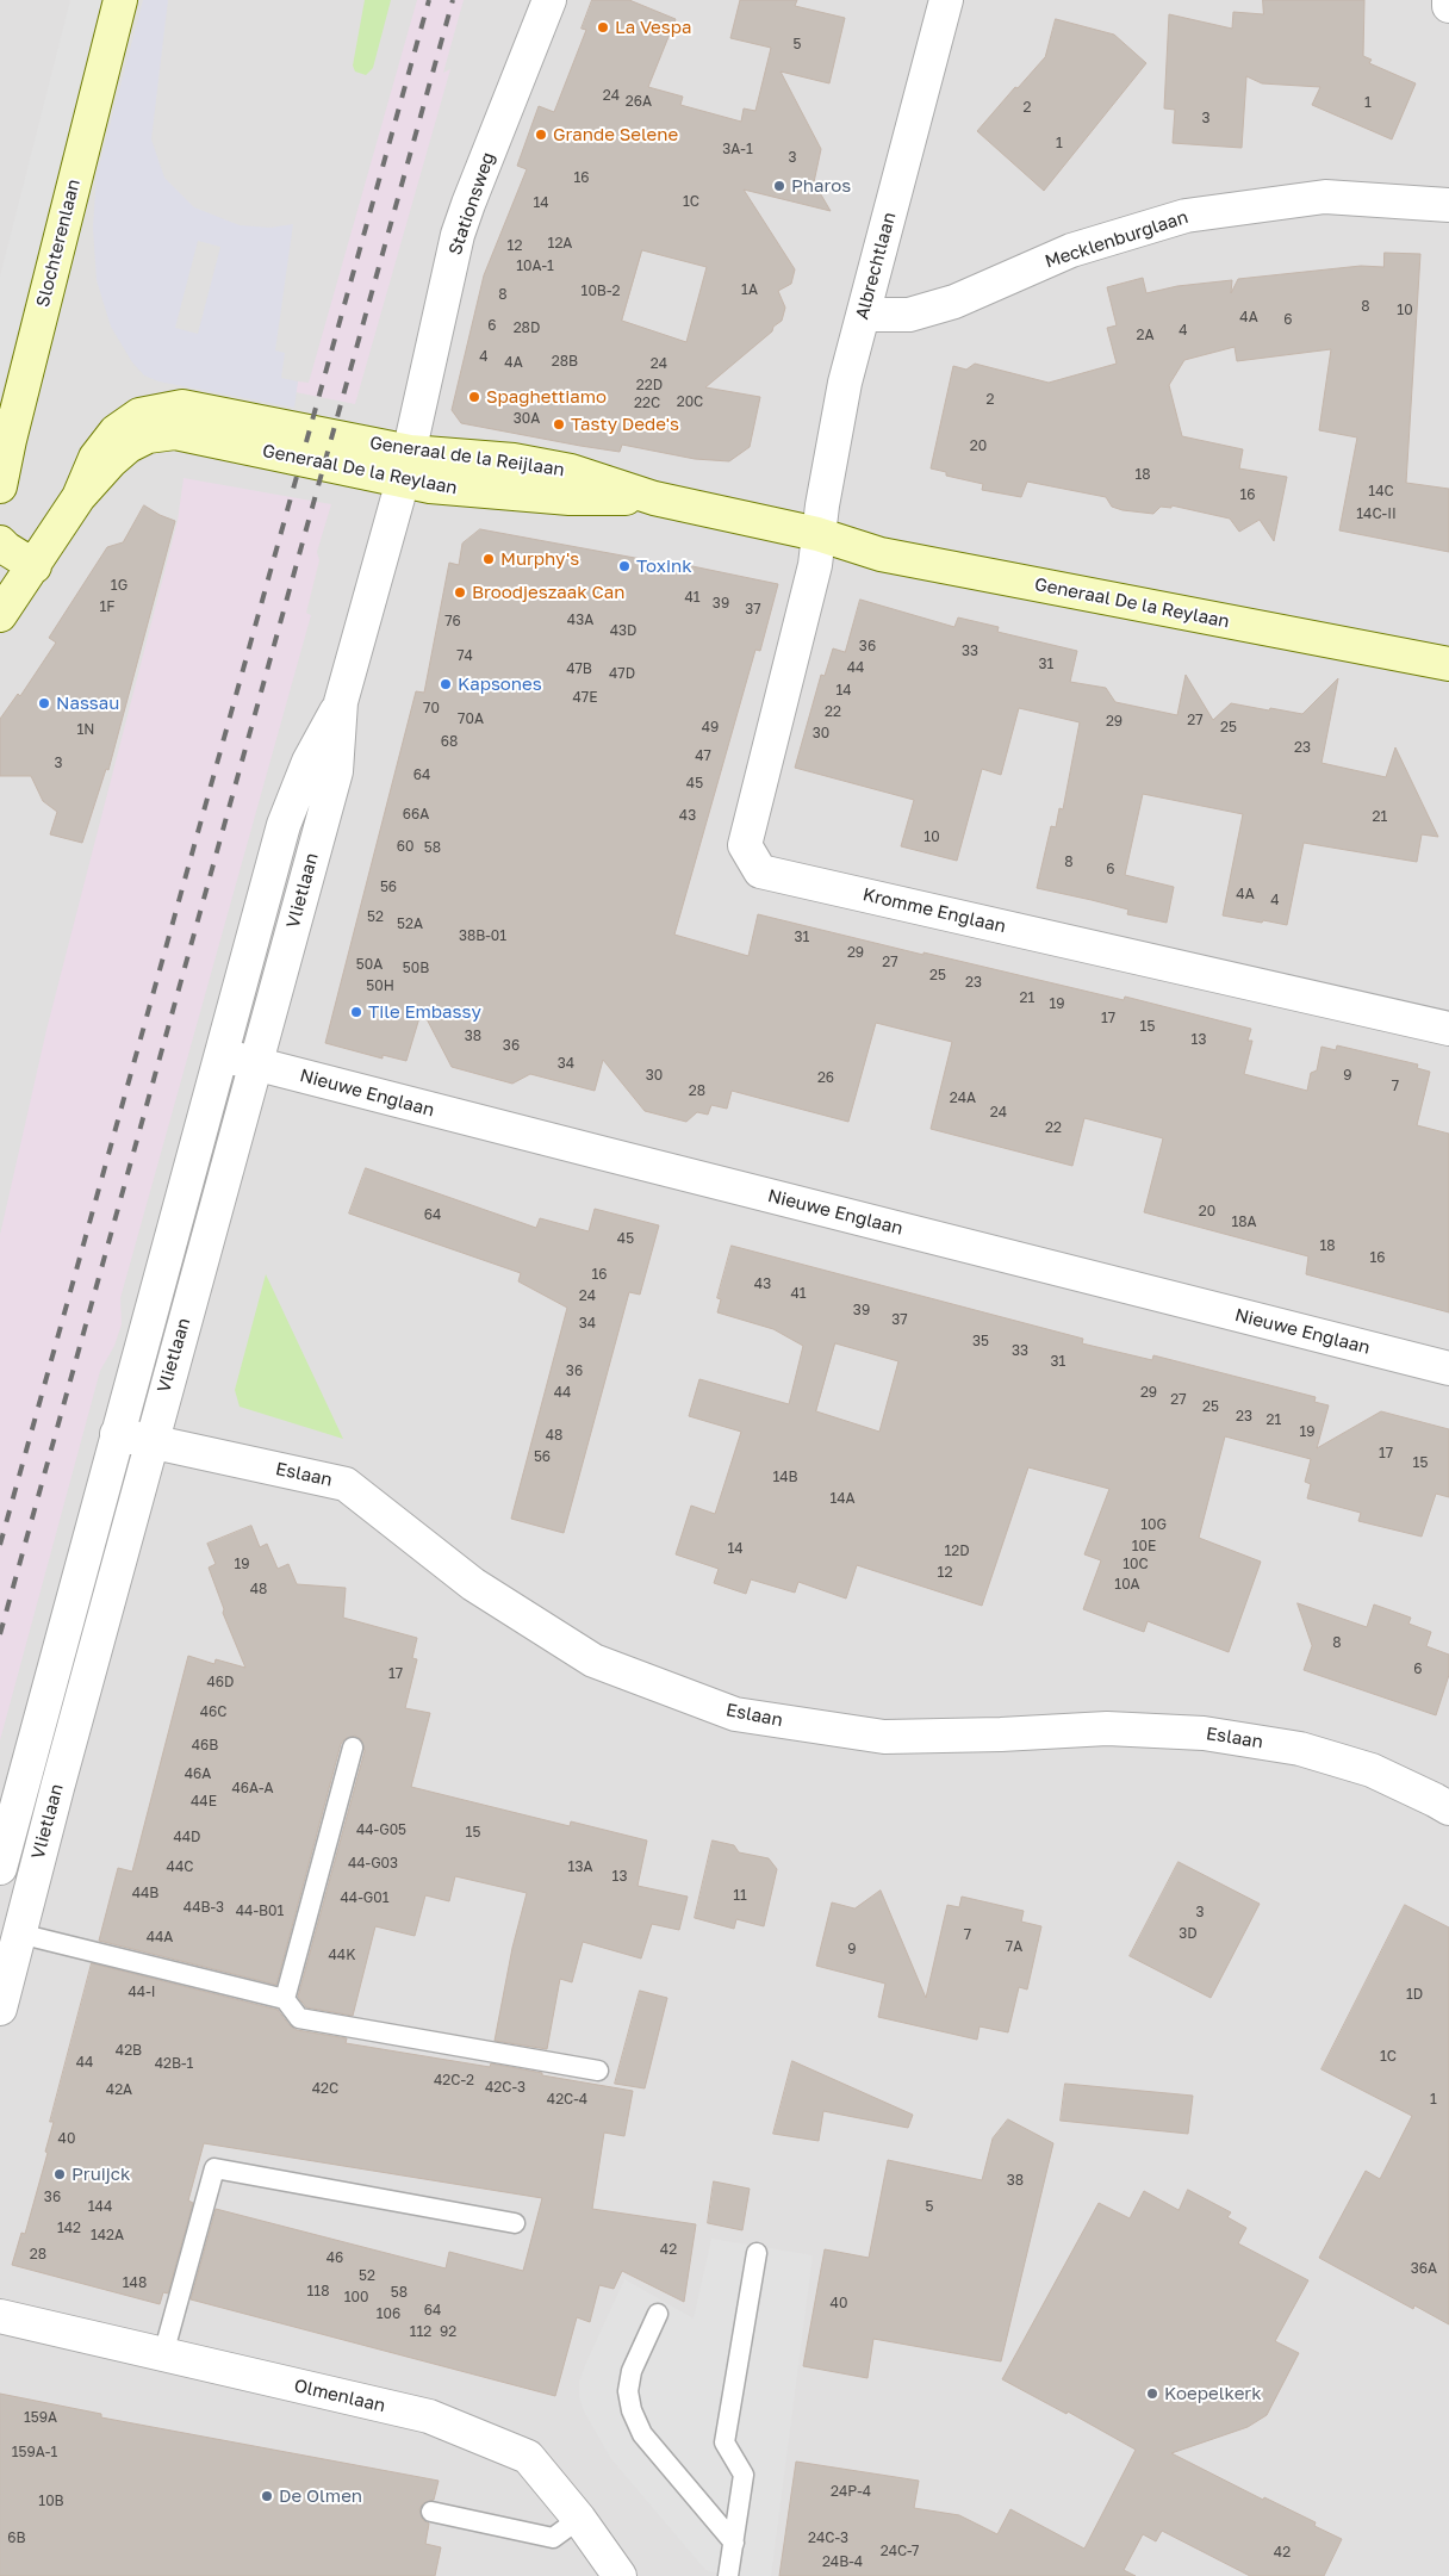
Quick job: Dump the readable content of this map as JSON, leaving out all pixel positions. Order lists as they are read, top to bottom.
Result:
{
  "streets": {
    "street": [
      "Stationsweg",
      "Mecklenburglaan",
      "Slochterenlaan",
      "Albrechtlaan",
      "Generaal de la Reijlaan",
      "Generaal De la Reylaan",
      "Vlietlaan",
      "Kromme Englaan",
      "Nieuwe Englaan",
      "Eslaan",
      "Olmenlaan"
    ]
  },
  "crossings": [
    ["Stationsweg", "Generaal de la Reijlaan"],
    ["Stationsweg", "Generaal De la Reylaan"],
    ["Stationsweg", "Vlietlaan"],
    ["Mecklenburglaan", "Albrechtlaan"],
    ["Albrechtlaan", "Generaal De la Reylaan"],
    ["Albrechtlaan", "Kromme Englaan"],
    ["Generaal de la Reijlaan", "Generaal De la Reylaan"],
    ["Generaal de la Reijlaan", "Vlietlaan"],
    ["Generaal De la Reylaan", "Vlietlaan"],
    ["Generaal De la Reylaan", "Kromme Englaan"],
    ["Vlietlaan", "Nieuwe Englaan"],
    ["Vlietlaan", "Eslaan"]
  ],
  "places": [
    "La Vespa",
    "Grande Selene",
    "Pharos",
    "Spaghettiamo",
    "Tasty Dede's",
    "Murphy's",
    "Toxink",
    "Broodjeszaak Can",
    "Kapsones",
    "Nassau",
    "Tile Embassy",
    "Pruijck",
    "Koepelkerk",
    "De Olmen"
  ],
  "house_numbers": [
    "5",
    "24",
    "26A",
    "1",
    "2",
    "3",
    "1",
    "3A-1",
    "3",
    "16",
    "1C",
    "14",
    "12A",
    "12",
    "10A-1",
    "1A",
    "10B-2",
    "8",
    "8",
    "10",
    "4A",
    "6",
    "6",
    "28D",
    "4",
    "2A",
    "4",
    "28B",
    "4A",
    "24",
    "22D",
    "2",
    "20C",
    "22C",
    "30A",
    "20",
    "18",
    "14C",
    "16",
    "14C-II",
    "1G",
    "41",
    "39",
    "1F",
    "37",
    "43A",
    "76",
    "43D",
    "36",
    "33",
    "74",
    "31",
    "44",
    "47B",
    "47D",
    "14",
    "47E",
    "70",
    "22",
    "70A",
    "27",
    "29",
    "49",
    "25",
    "1N",
    "30",
    "68",
    "23",
    "47",
    "3",
    "64",
    "45",
    "66A",
    "43",
    "21",
    "10",
    "60",
    "58",
    "8",
    "6",
    "56",
    "4A",
    "4",
    "52",
    "52A",
    "38B-01",
    "31",
    "29",
    "27",
    "50A",
    "50B",
    "25",
    "23",
    "50H",
    "21",
    "19",
    "17",
    "15",
    "38",
    "13",
    "36",
    "34",
    "30",
    "9",
    "26",
    "7",
    "28",
    "24A",
    "24",
    "22",
    "20",
    "64",
    "18A",
    "45",
    "18",
    "16",
    "16",
    "43",
    "41",
    "24",
    "39",
    "37",
    "34",
    "35",
    "33",
    "31",
    "36",
    "44",
    "29",
    "27",
    "25",
    "23",
    "21",
    "19",
    "48",
    "17",
    "56",
    "15",
    "14B",
    "14A",
    "10G",
    "10E",
    "14",
    "12D",
    "19",
    "10C",
    "12",
    "10A",
    "48",
    "8",
    "6",
    "17",
    "46D",
    "46C",
    "46B",
    "46A",
    "46A-A",
    "44E",
    "44-G05",
    "15",
    "44D",
    "44-G03",
    "44C",
    "13A",
    "13",
    "44B",
    "11",
    "44-G01",
    "44B-3",
    "44-B01",
    "3",
    "3D",
    "7",
    "44A",
    "7A",
    "9",
    "44K",
    "44-I",
    "1D",
    "42B",
    "1C",
    "44",
    "42B-1",
    "42C-2",
    "42C-3",
    "42C",
    "42A",
    "42C-4",
    "1",
    "40",
    "38",
    "36",
    "144",
    "5",
    "142",
    "142A",
    "42",
    "28",
    "46",
    "36A",
    "52",
    "148",
    "118",
    "58",
    "100",
    "40",
    "64",
    "106",
    "112",
    "92",
    "159A",
    "159A-1",
    "24P-4",
    "10B",
    "6B",
    "24C-3",
    "24C-7",
    "42",
    "24B-4"
  ]
}
